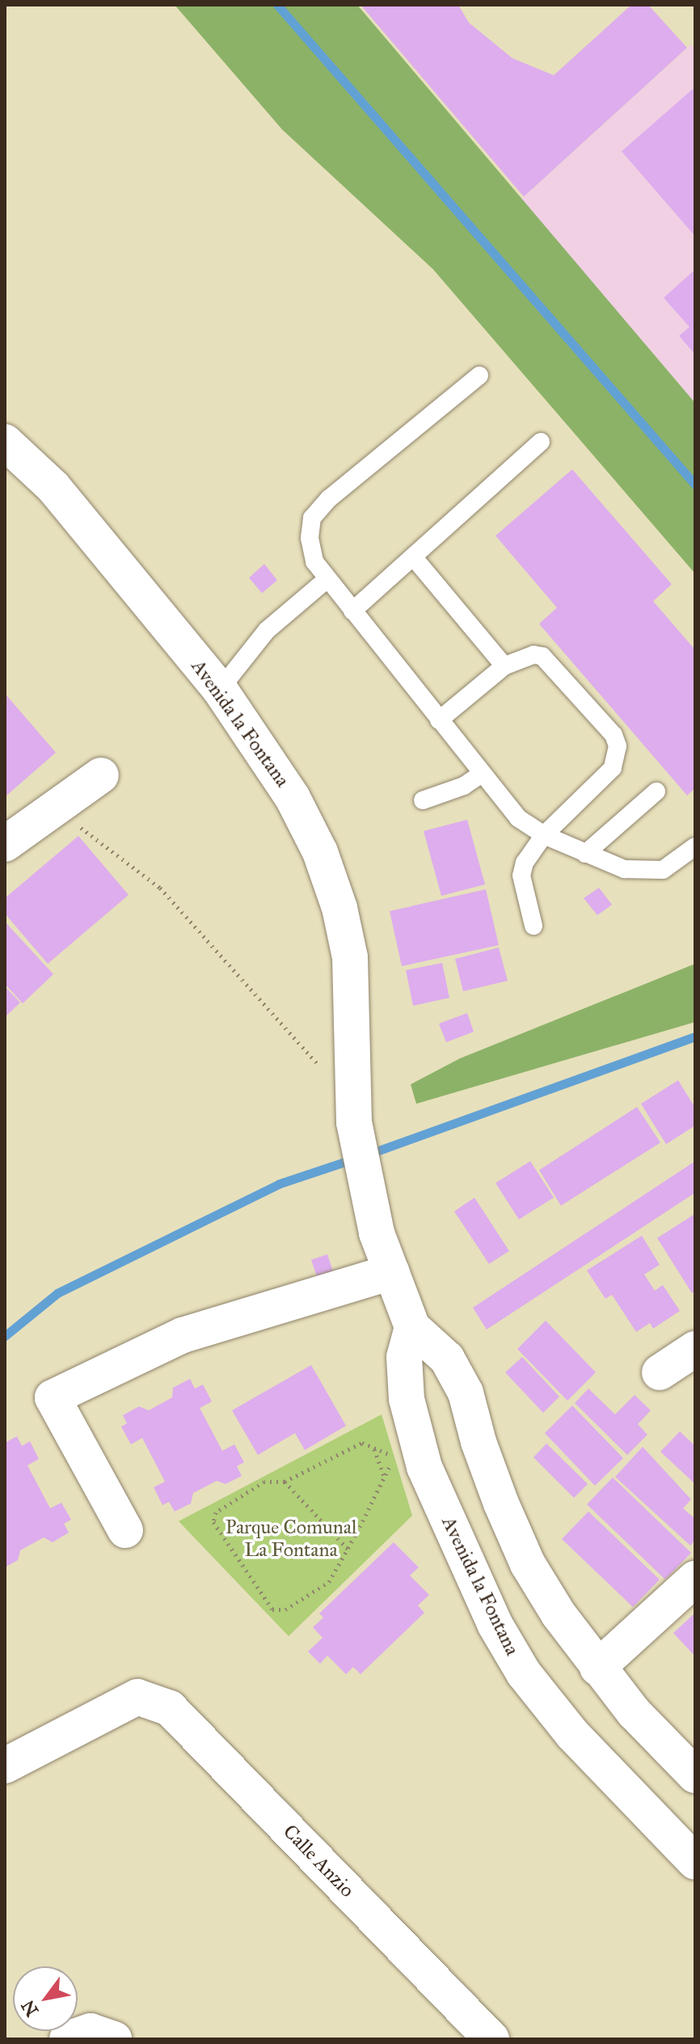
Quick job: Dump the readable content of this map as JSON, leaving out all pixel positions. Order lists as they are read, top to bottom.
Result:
{
  "streets": {
    "street": ["Avenida la Fontana", "Calle Anzio"]
  },
  "parks": ["Parque Comunal La Fontana"],
  "north": "bottom left"
}
